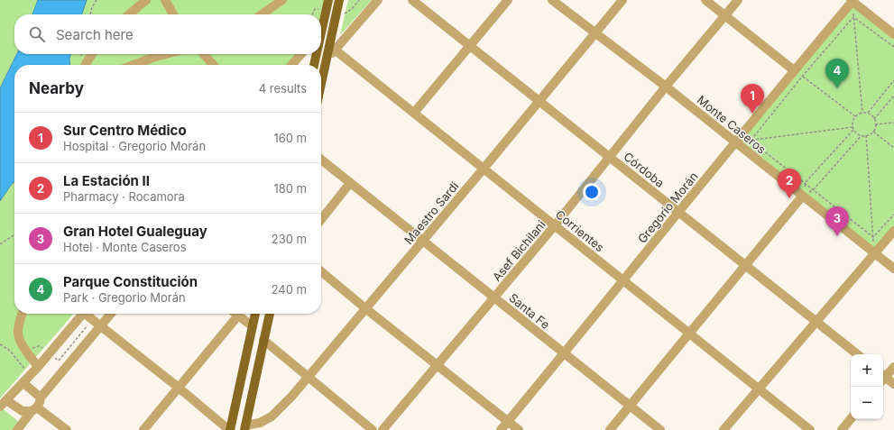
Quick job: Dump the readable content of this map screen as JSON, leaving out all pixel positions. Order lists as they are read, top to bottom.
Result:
{
  "streets": {
    "street": [
      "Monte Caseros",
      "Córdoba",
      "Gregorio Morán",
      "Maestro Sardi",
      "Corrientes",
      "Asef Bichilani",
      "Santa Fe"
    ]
  },
  "crossings": [
    ["Monte Caseros", "Gregorio Morán"],
    ["Monte Caseros", "Maestro Sardi"],
    ["Monte Caseros", "Asef Bichilani"],
    ["Córdoba", "Gregorio Morán"],
    ["Córdoba", "Maestro Sardi"],
    ["Córdoba", "Asef Bichilani"],
    ["Gregorio Morán", "Corrientes"],
    ["Gregorio Morán", "Santa Fe"],
    ["Maestro Sardi", "Corrientes"],
    ["Maestro Sardi", "Santa Fe"],
    ["Corrientes", "Asef Bichilani"],
    ["Asef Bichilani", "Santa Fe"]
  ],
  "page": {
    "search": "Search here",
    "pins": [
      "4",
      "1",
      "2",
      "3"
    ],
    "heading": ["Nearby", "4 results"],
    "list": [
      {
        "mark": "1",
        "name": "Sur Centro Médico",
        "note": "Hospital · Gregorio Morán",
        "value": "160 m"
      },
      {
        "mark": "2",
        "name": "La Estación II",
        "note": "Pharmacy · Rocamora",
        "value": "180 m"
      },
      {
        "mark": "3",
        "name": "Gran Hotel Gualeguay",
        "note": "Hotel · Monte Caseros",
        "value": "230 m"
      },
      {
        "mark": "4",
        "name": "Parque Constitución",
        "note": "Park · Gregorio Morán",
        "value": "240 m"
      }
    ],
    "map_buttons": ["+", "−"]
  }
}
